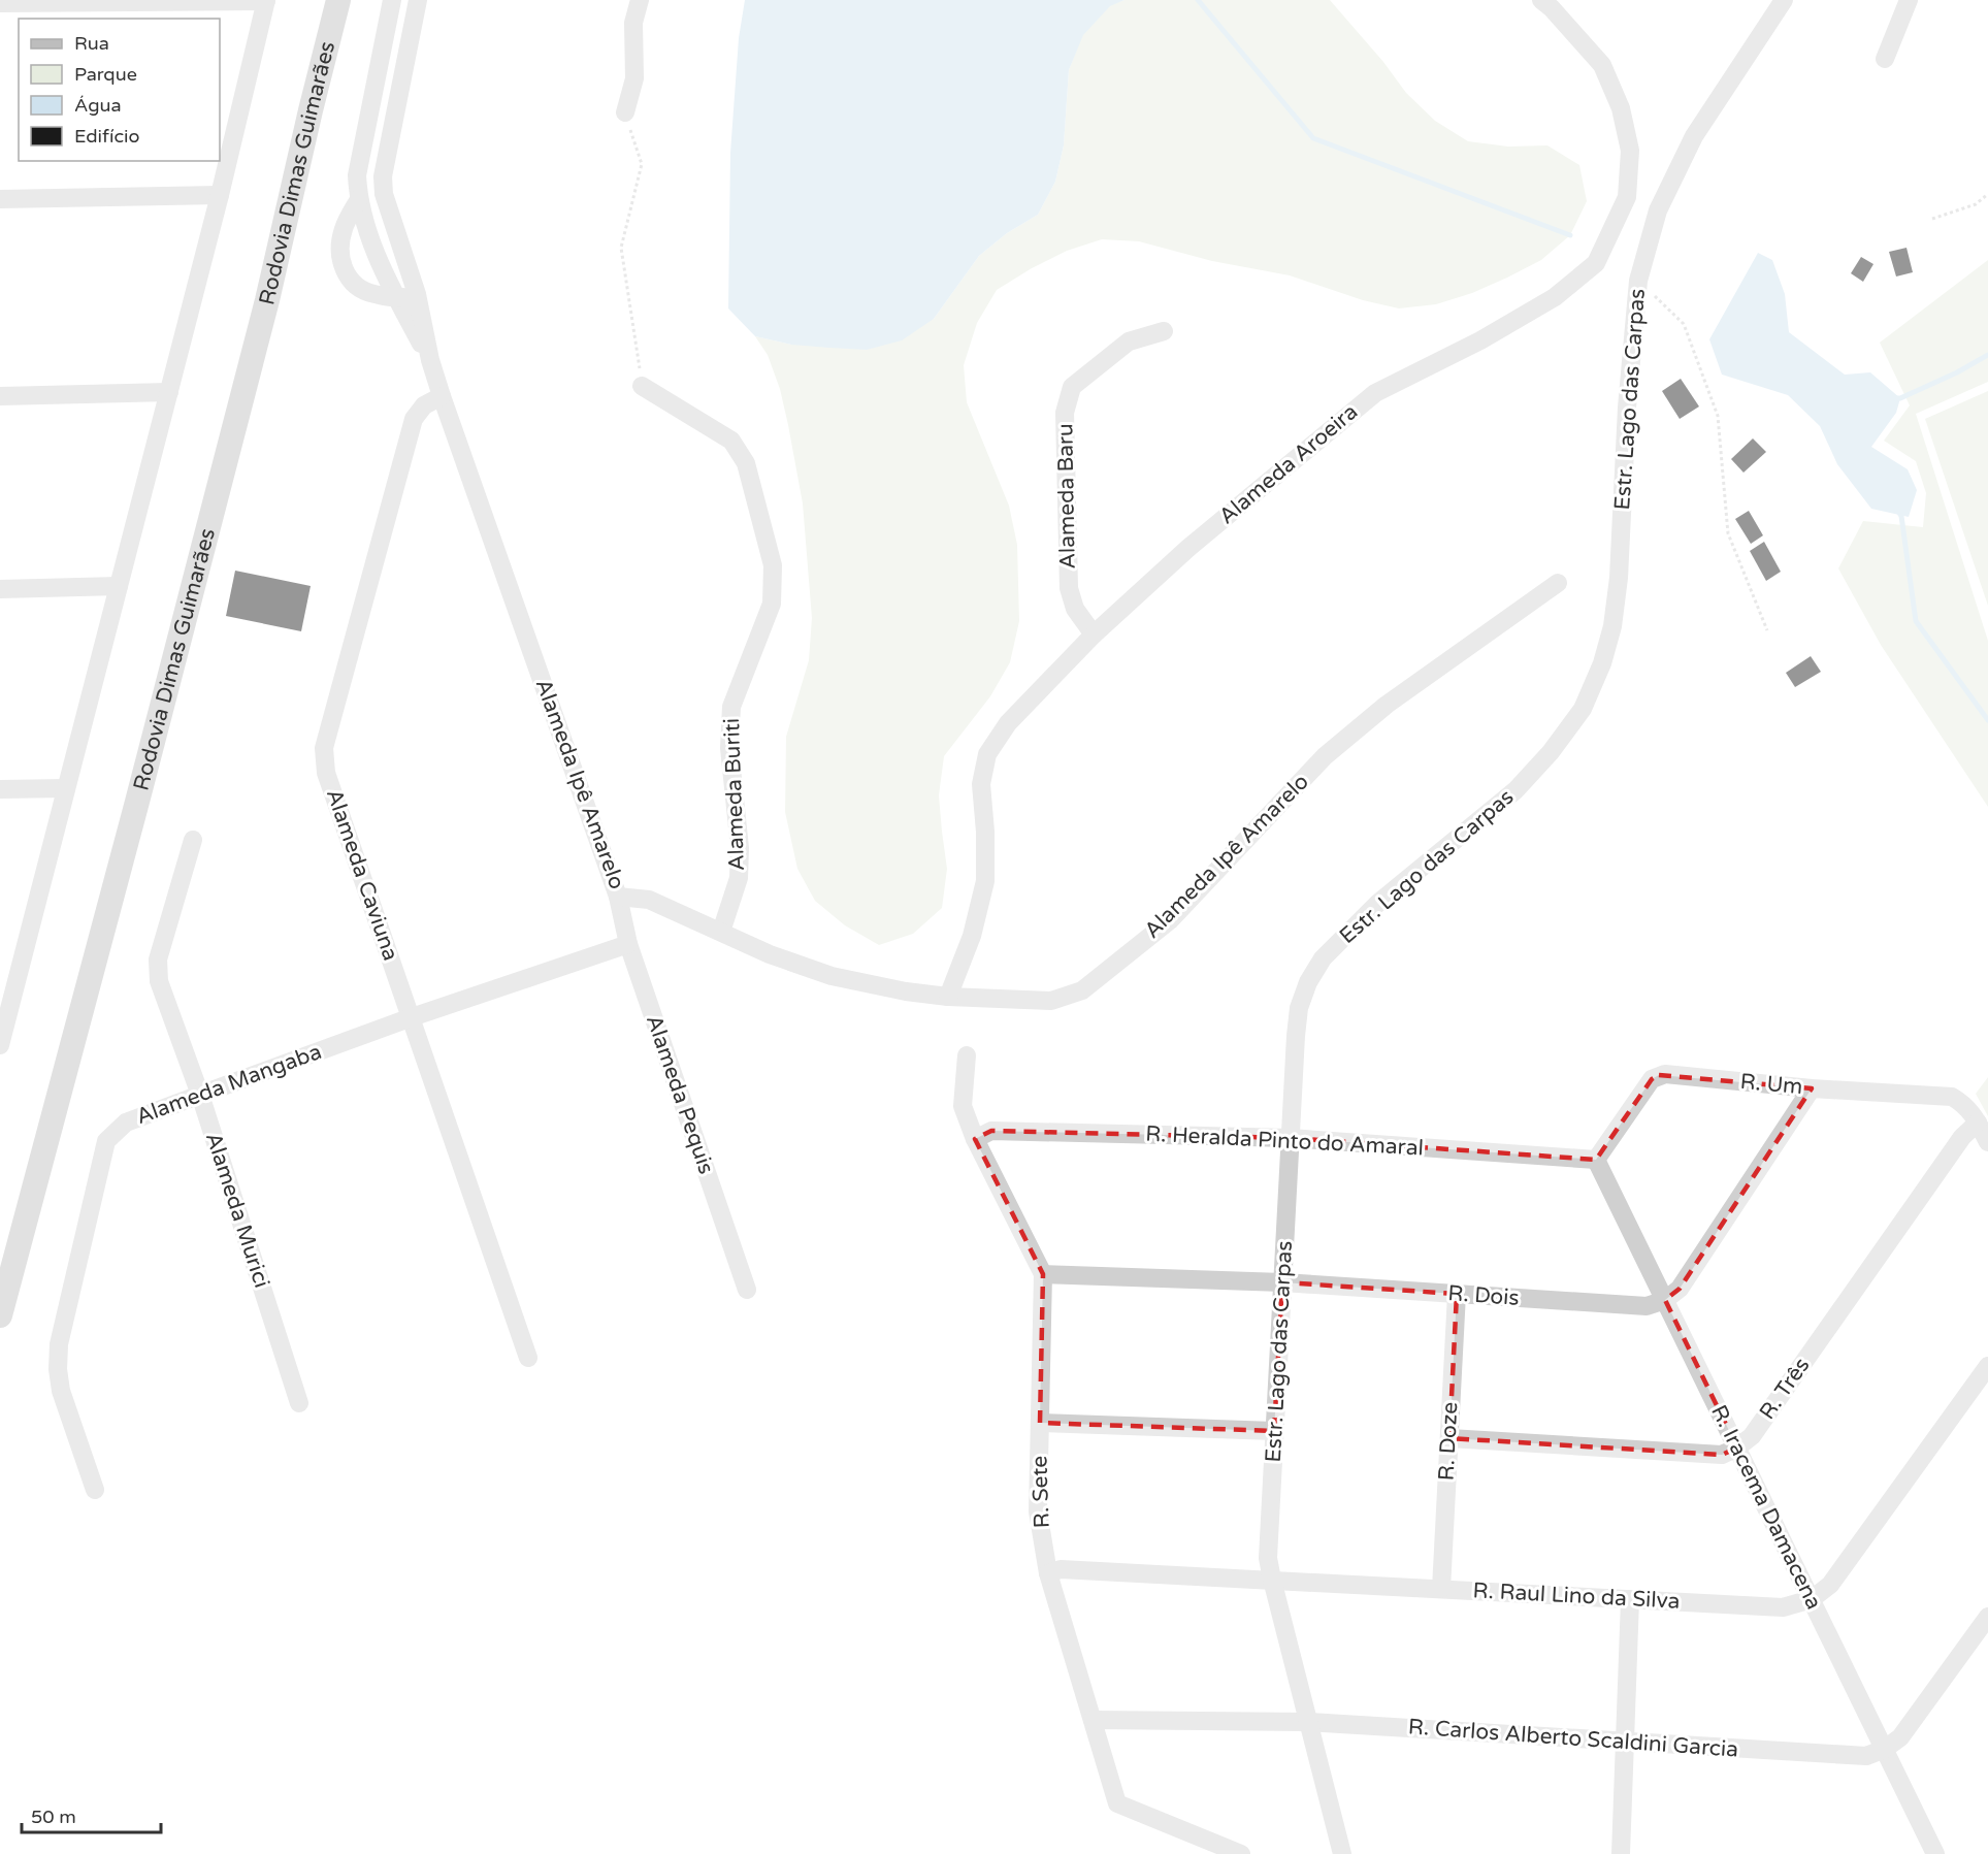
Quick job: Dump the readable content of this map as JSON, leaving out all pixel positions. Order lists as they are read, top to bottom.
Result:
{
  "streets": {
    "main road": ["Rodovia Dimas Guimarães"],
    "street": [
      "Estr. Lago das Carpas",
      "Alameda Aroeira",
      "Alameda Baru",
      "Alameda Ipê Amarelo",
      "Alameda Buriti",
      "Alameda Caviuna",
      "Alameda Mangaba",
      "R. Um",
      "Alameda Pequis",
      "R. Heralda Pinto do Amaral",
      "Alameda Murici",
      "R. Dois",
      "R. Três",
      "R. Doze",
      "R. Sete",
      "R. Iracema Damacena",
      "R. Raul Lino da Silva",
      "R. Carlos Alberto Scaldini Garcia"
    ]
  },
  "crossings": [
    ["Estr. Lago das Carpas", "R. Heralda Pinto do Amaral"],
    ["Estr. Lago das Carpas", "R. Dois"],
    ["Estr. Lago das Carpas", "R. Raul Lino da Silva"],
    ["Estr. Lago das Carpas", "R. Carlos Alberto Scaldini Garcia"],
    ["Alameda Aroeira", "Alameda Baru"],
    ["Alameda Aroeira", "Alameda Ipê Amarelo"],
    ["Alameda Ipê Amarelo", "Alameda Buriti"],
    ["Alameda Ipê Amarelo", "Alameda Caviuna"],
    ["Alameda Ipê Amarelo", "Alameda Pequis"],
    ["Alameda Caviuna", "Alameda Mangaba"],
    ["Alameda Mangaba", "Alameda Pequis"],
    ["Alameda Mangaba", "Alameda Murici"],
    ["R. Um", "R. Heralda Pinto do Amaral"],
    ["R. Um", "R. Três"],
    ["R. Um", "R. Iracema Damacena"],
    ["R. Heralda Pinto do Amaral", "R. Sete"],
    ["R. Heralda Pinto do Amaral", "R. Iracema Damacena"],
    ["R. Dois", "R. Doze"],
    ["R. Dois", "R. Sete"],
    ["R. Dois", "R. Iracema Damacena"],
    ["R. Três", "R. Iracema Damacena"],
    ["R. Doze", "R. Raul Lino da Silva"],
    ["R. Sete", "R. Raul Lino da Silva"],
    ["R. Sete", "R. Carlos Alberto Scaldini Garcia"],
    ["R. Iracema Damacena", "R. Raul Lino da Silva"],
    ["R. Iracema Damacena", "R. Carlos Alberto Scaldini Garcia"]
  ],
  "legend": [
    "Rua",
    "Parque",
    "Água",
    "Edifício"
  ],
  "scale_bar": "50 m"
}
